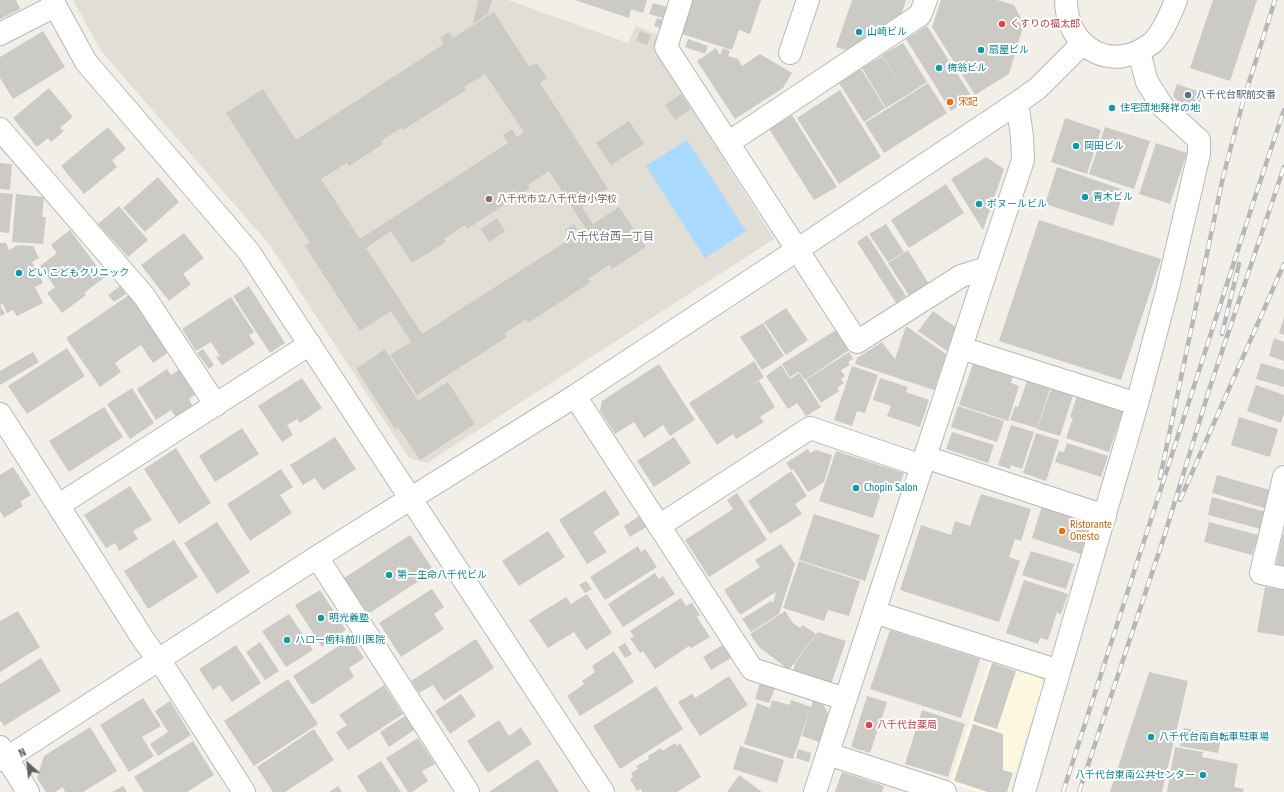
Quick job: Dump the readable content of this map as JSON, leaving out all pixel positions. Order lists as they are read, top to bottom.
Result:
{
  "districts": ["八千代台西一丁目"],
  "places": [
    "くすりの福太郎",
    "山崎ビル",
    "扇屋ビル",
    "梅翁ビル",
    "八千代台駅前交番",
    "宋記",
    "住宅団地発祥の地",
    "岡田ビル",
    "青木ビル",
    "八千代市立八千代台小学校",
    "ボヌールビル",
    "どい こどもクリニック",
    "Chopin Salon",
    "Ristorante Onesto",
    "第一生命八千代ビル",
    "明光義塾",
    "ハロー歯科前川医院",
    "八千代台薬局",
    "八千代台南自転車駐車場",
    "八千代台東南公共センター"
  ],
  "north": "top left"
}
